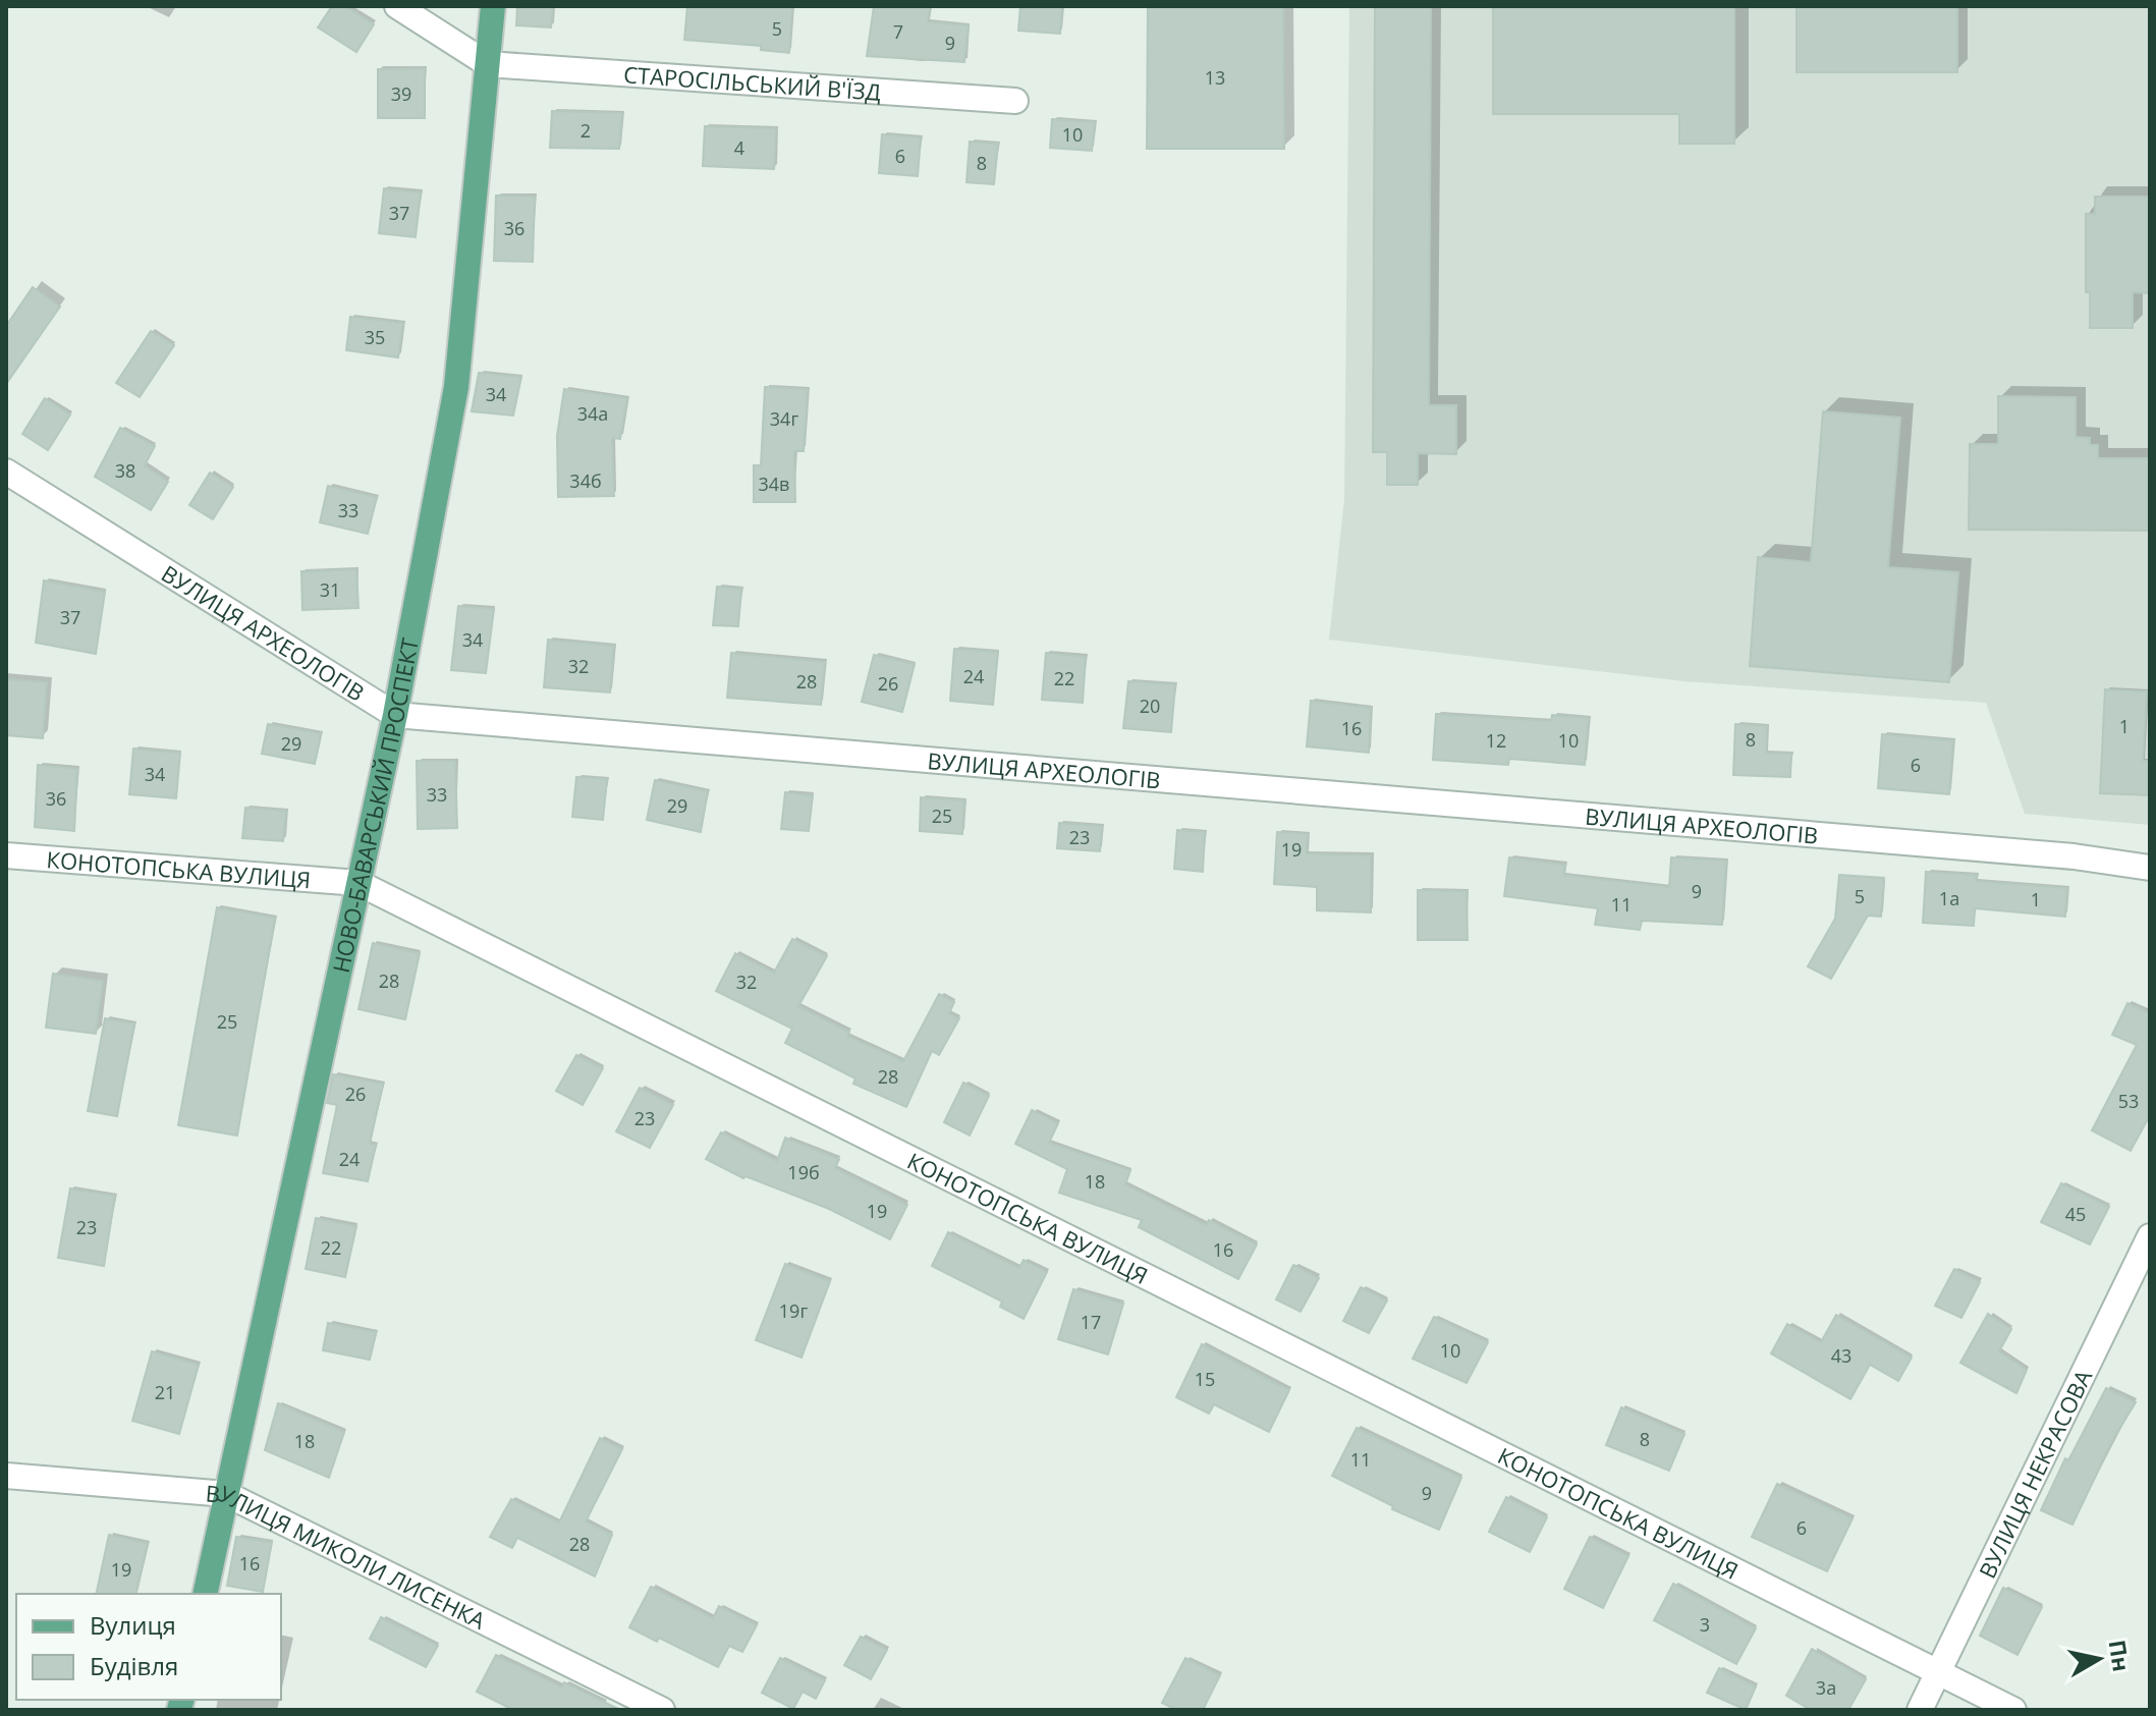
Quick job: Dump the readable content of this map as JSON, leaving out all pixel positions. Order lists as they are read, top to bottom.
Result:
{
  "streets": {
    "main road": ["НОВО-БАВАРСЬКИЙ ПРОСПЕКТ"],
    "street": [
      "СТАРОСІЛЬСЬКИЙ В'ЇЗД",
      "ВУЛИЦЯ АРХЕОЛОГІВ",
      "КОНОТОПСЬКА ВУЛИЦЯ",
      "ВУЛИЦЯ НЕКРАСОВА",
      "ВУЛИЦЯ МИКОЛИ ЛИСЕНКА"
    ]
  },
  "crossings": [
    ["СТАРОСІЛЬСЬКИЙ В'ЇЗД", "НОВО-БАВАРСЬКИЙ ПРОСПЕКТ"],
    ["ВУЛИЦЯ АРХЕОЛОГІВ", "НОВО-БАВАРСЬКИЙ ПРОСПЕКТ"],
    ["НОВО-БАВАРСЬКИЙ ПРОСПЕКТ", "КОНОТОПСЬКА ВУЛИЦЯ"],
    ["НОВО-БАВАРСЬКИЙ ПРОСПЕКТ", "ВУЛИЦЯ МИКОЛИ ЛИСЕНКА"],
    ["КОНОТОПСЬКА ВУЛИЦЯ", "ВУЛИЦЯ НЕКРАСОВА"]
  ],
  "house_numbers": [
    "5",
    "7",
    "9",
    "13",
    "39",
    "2",
    "10",
    "4",
    "6",
    "8",
    "37",
    "36",
    "35",
    "34",
    "34а",
    "34г",
    "38",
    "34б",
    "34в",
    "33",
    "31",
    "37",
    "34",
    "32",
    "24",
    "22",
    "28",
    "26",
    "20",
    "1",
    "16",
    "8",
    "12",
    "10",
    "29",
    "6",
    "34",
    "33",
    "36",
    "29",
    "25",
    "23",
    "19",
    "9",
    "5",
    "1а",
    "1",
    "11",
    "28",
    "32",
    "25",
    "28",
    "26",
    "53",
    "23",
    "24",
    "19б",
    "18",
    "19",
    "45",
    "23",
    "22",
    "16",
    "19г",
    "17",
    "10",
    "43",
    "15",
    "21",
    "8",
    "18",
    "11",
    "9",
    "6",
    "28",
    "16",
    "19",
    "3",
    "3а"
  ],
  "legend": ["Вулиця", "Будівля"],
  "north": "right"
}
